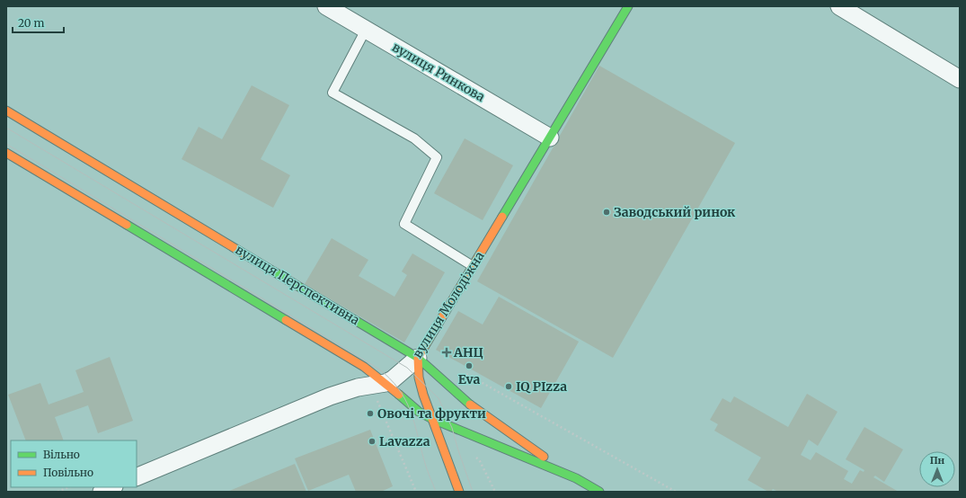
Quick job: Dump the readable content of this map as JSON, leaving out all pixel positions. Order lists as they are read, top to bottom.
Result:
{
  "streets": {
    "street": ["вулиця Ринкова", "вулиця Перспективна", "вулиця Молодіжна"]
  },
  "crossings": [
    ["вулиця Ринкова", "вулиця Молодіжна"],
    ["вулиця Перспективна", "вулиця Молодіжна"]
  ],
  "places": {
    "other": [
      "Заводський ринок",
      "Eva",
      "IQ PIzza",
      "Овочі та фрукти",
      "Lavazza"
    ],
    "health": ["АНЦ"]
  },
  "legend": ["Вільно", "Повільно"],
  "scale_bar": "20 m",
  "north": "top"
}
